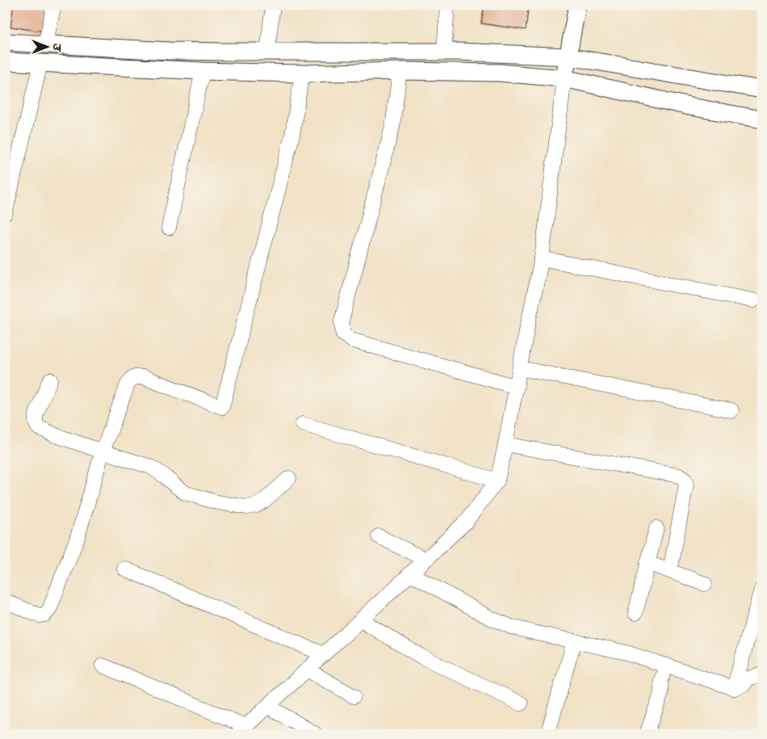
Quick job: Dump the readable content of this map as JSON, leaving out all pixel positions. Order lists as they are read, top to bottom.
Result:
{
  "north": "right"
}
